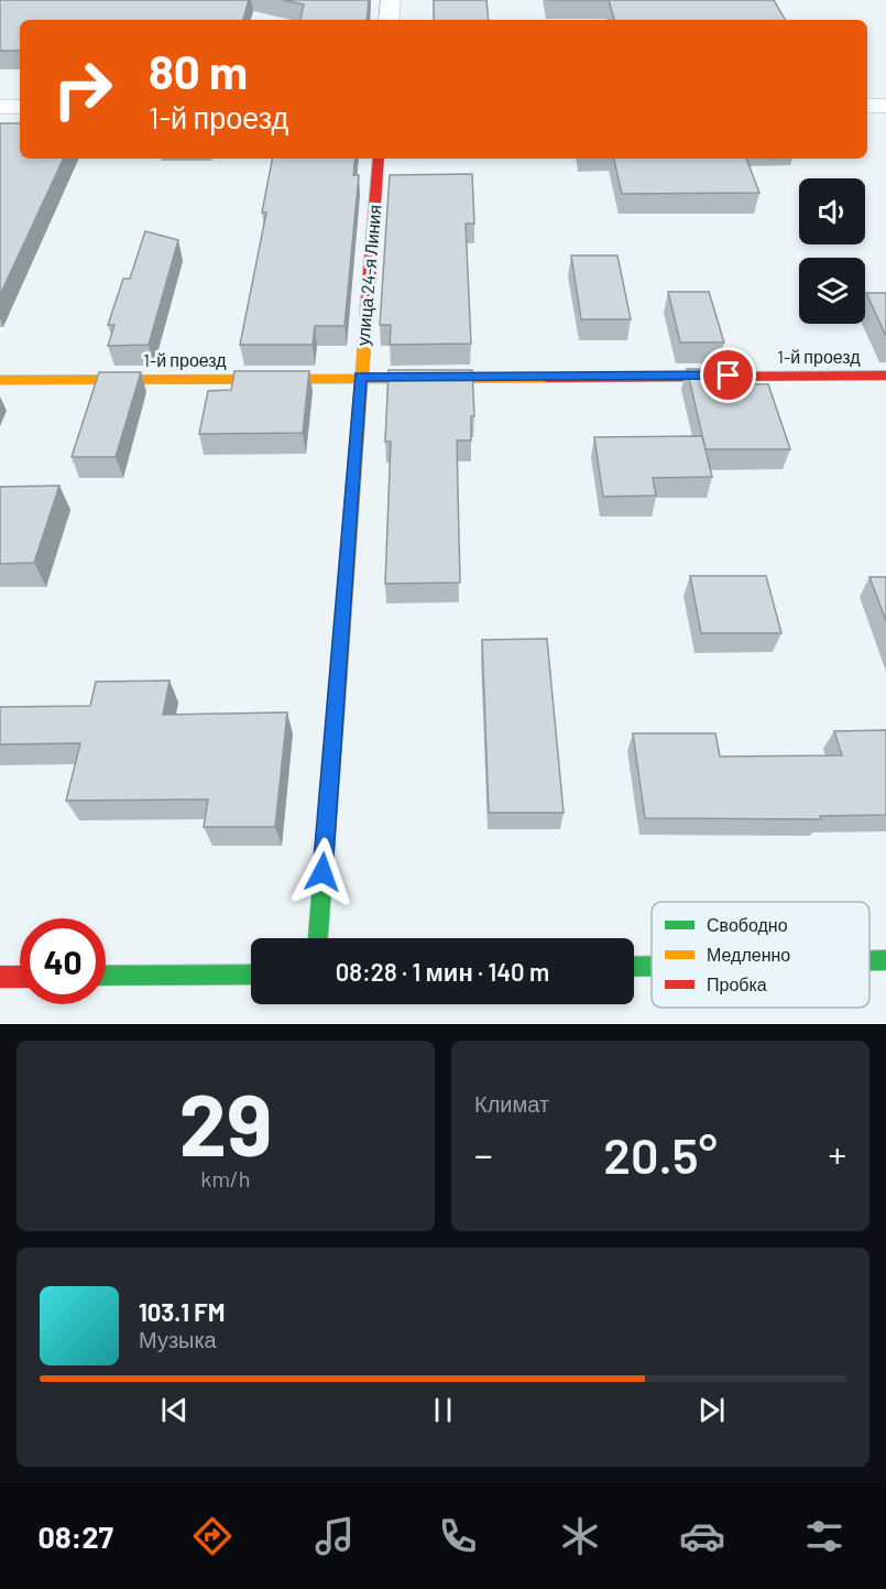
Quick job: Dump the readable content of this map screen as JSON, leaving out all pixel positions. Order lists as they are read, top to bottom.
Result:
{
  "streets": {
    "street": ["улица 24-я Линия", "1-й проезд"]
  },
  "crossings": [
    ["улица 24-я Линия", "1-й проезд"]
  ],
  "legend": ["Свободно", "Медленно", "Пробка"],
  "page": {
    "turn": ["80 m", "1-й проезд"],
    "limit": "40",
    "trip": "08:28 · 1 мин · 140 m",
    "tile": [
      ["29", "km/h"],
      "Климат"
    ],
    "heat": ["−", "20.5°", "+"],
    "song": ["103.1 FM", "Музыка"],
    "tabs": "08:27"
  }
}
